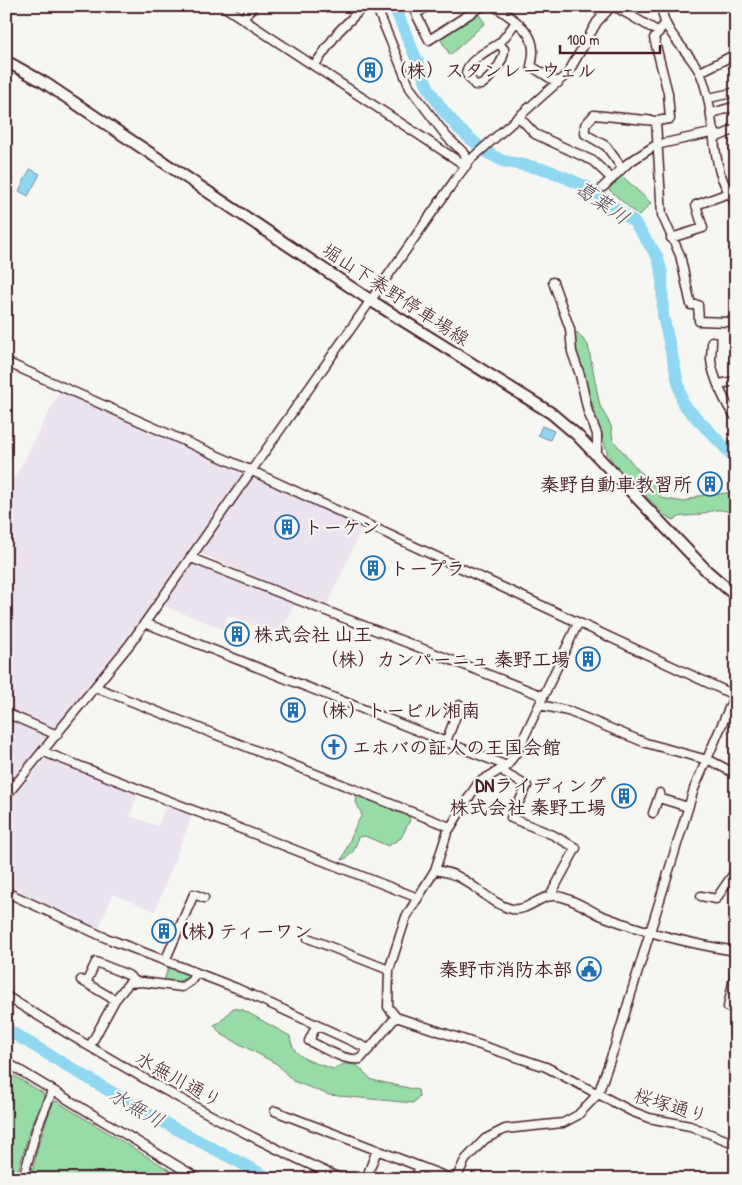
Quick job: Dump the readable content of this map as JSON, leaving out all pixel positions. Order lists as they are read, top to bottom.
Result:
{
  "streets": {
    "main road": ["堀山下秦野停車場線"],
    "street": ["水無川通り", "桜塚通り"]
  },
  "water": ["葛葉川", "水無川"],
  "places": {
    "building": [
      "（株）スタンレーウェル",
      "秦野自動車教習所",
      "トーケン",
      "トープラ",
      "株式会社 山王",
      "（株）カンパーニュ 秦野工場",
      "（株）トービル湘南",
      "DNライディング 株式会社 秦野工場",
      "(株) ティーワン"
    ],
    "church": ["エホバの証人の王国会館"],
    "public building": ["秦野市消防本部"]
  },
  "scale_bar": "100 m"
}
